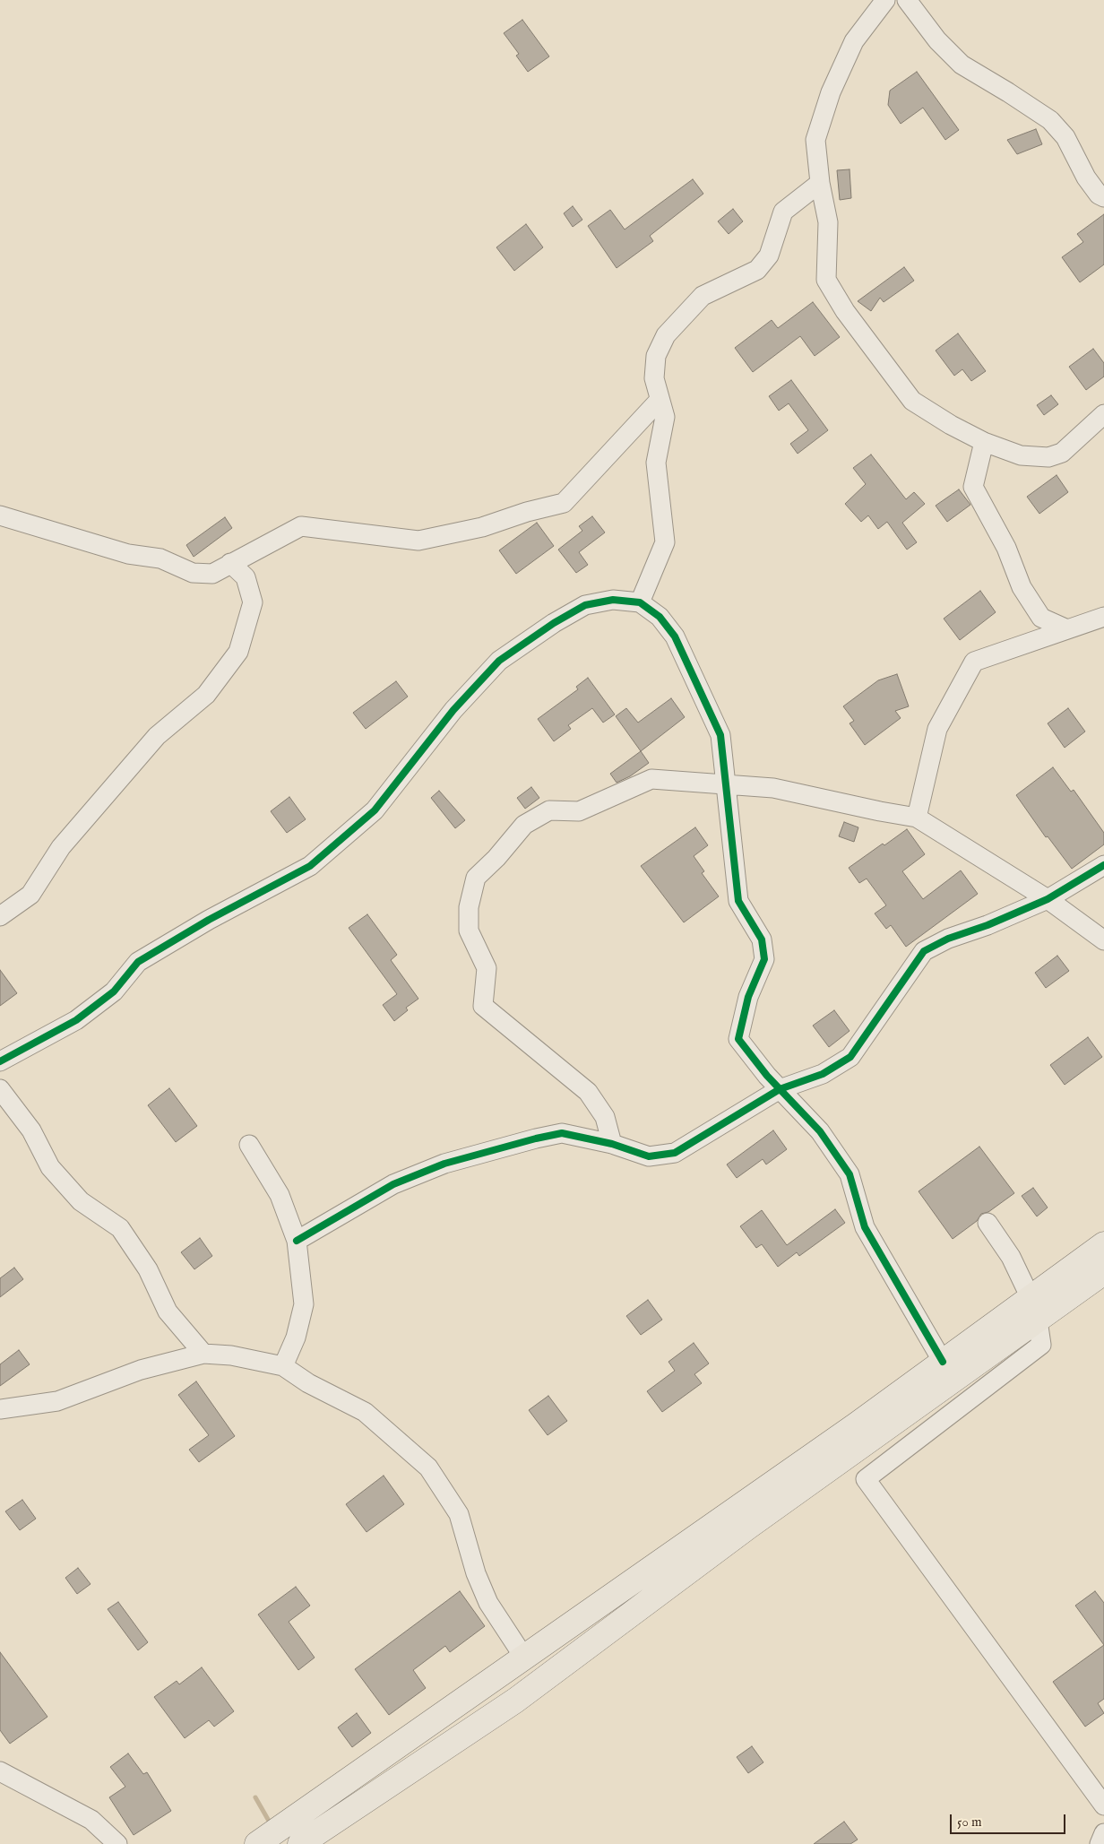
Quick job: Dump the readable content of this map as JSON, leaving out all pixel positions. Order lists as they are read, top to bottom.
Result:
{
  "scale_bar": "50 m"
}
